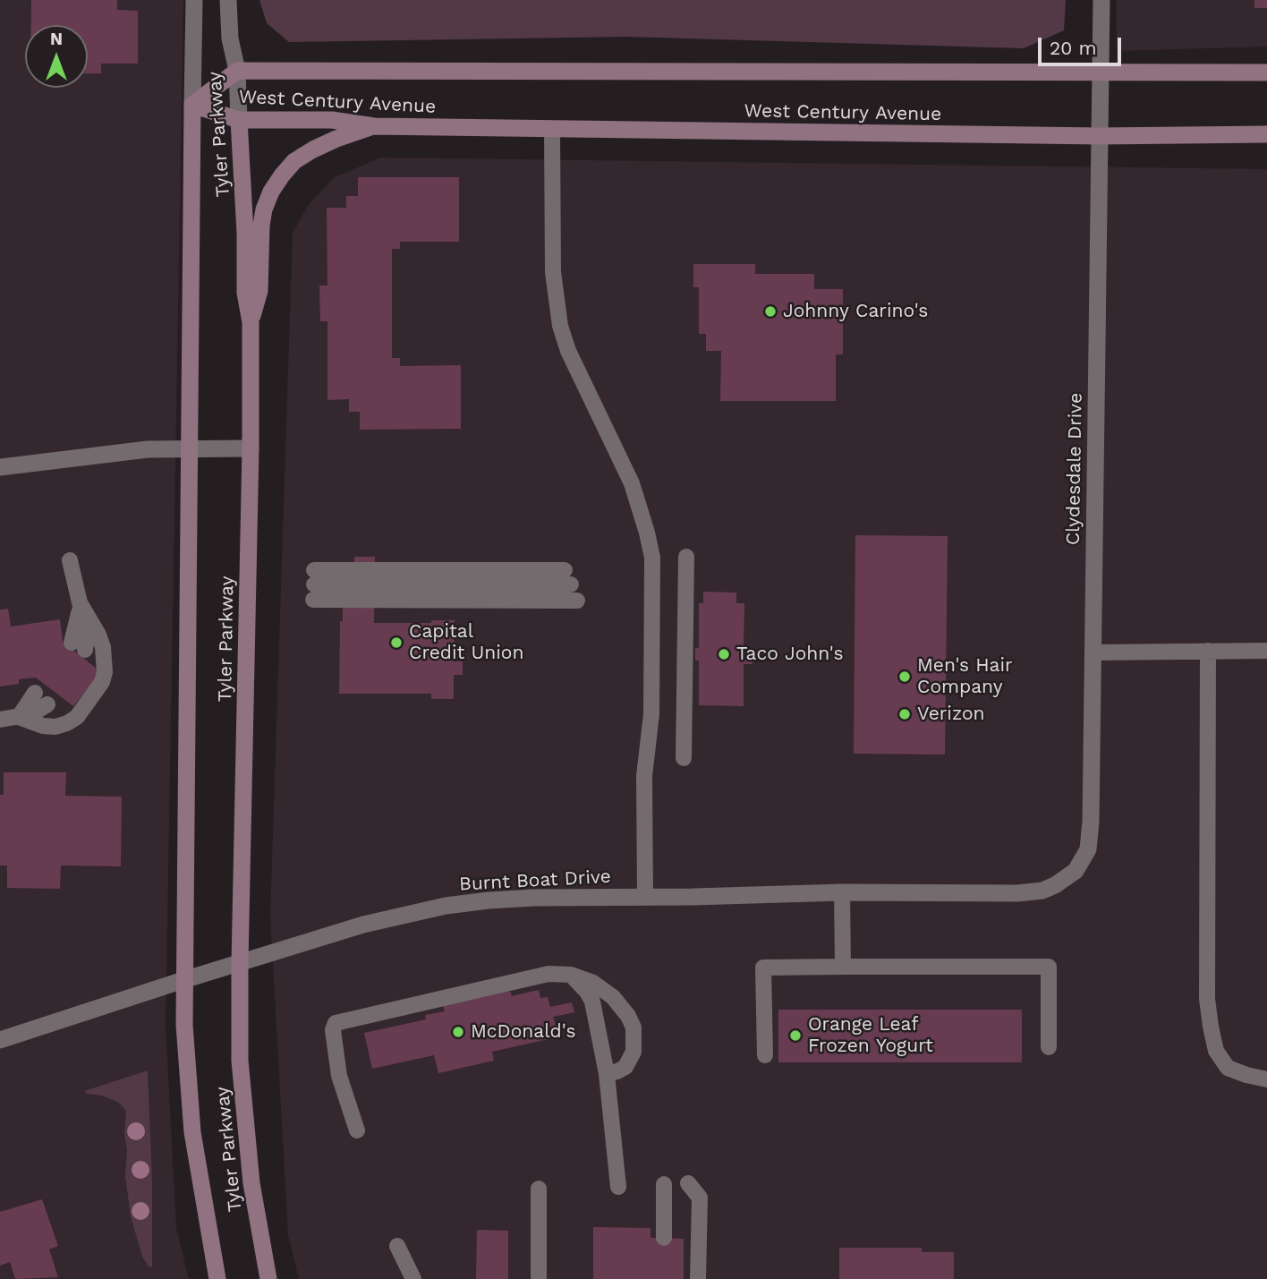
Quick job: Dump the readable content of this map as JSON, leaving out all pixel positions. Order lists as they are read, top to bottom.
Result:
{
  "streets": {
    "main road": ["West Century Avenue", "Tyler Parkway"],
    "street": ["Clydesdale Drive", "Burnt Boat Drive"]
  },
  "crossings": [
    ["West Century Avenue", "Tyler Parkway"],
    ["West Century Avenue", "Clydesdale Drive"],
    ["Tyler Parkway", "Burnt Boat Drive"],
    ["Clydesdale Drive", "Burnt Boat Drive"]
  ],
  "places": [
    "Johnny Carino's",
    "Capital Credit Union",
    "Taco John's",
    "Men's Hair Company",
    "Verizon",
    "McDonald's",
    "Orange Leaf Frozen Yogurt"
  ],
  "scale_bar": "20 m",
  "north": "top"
}
